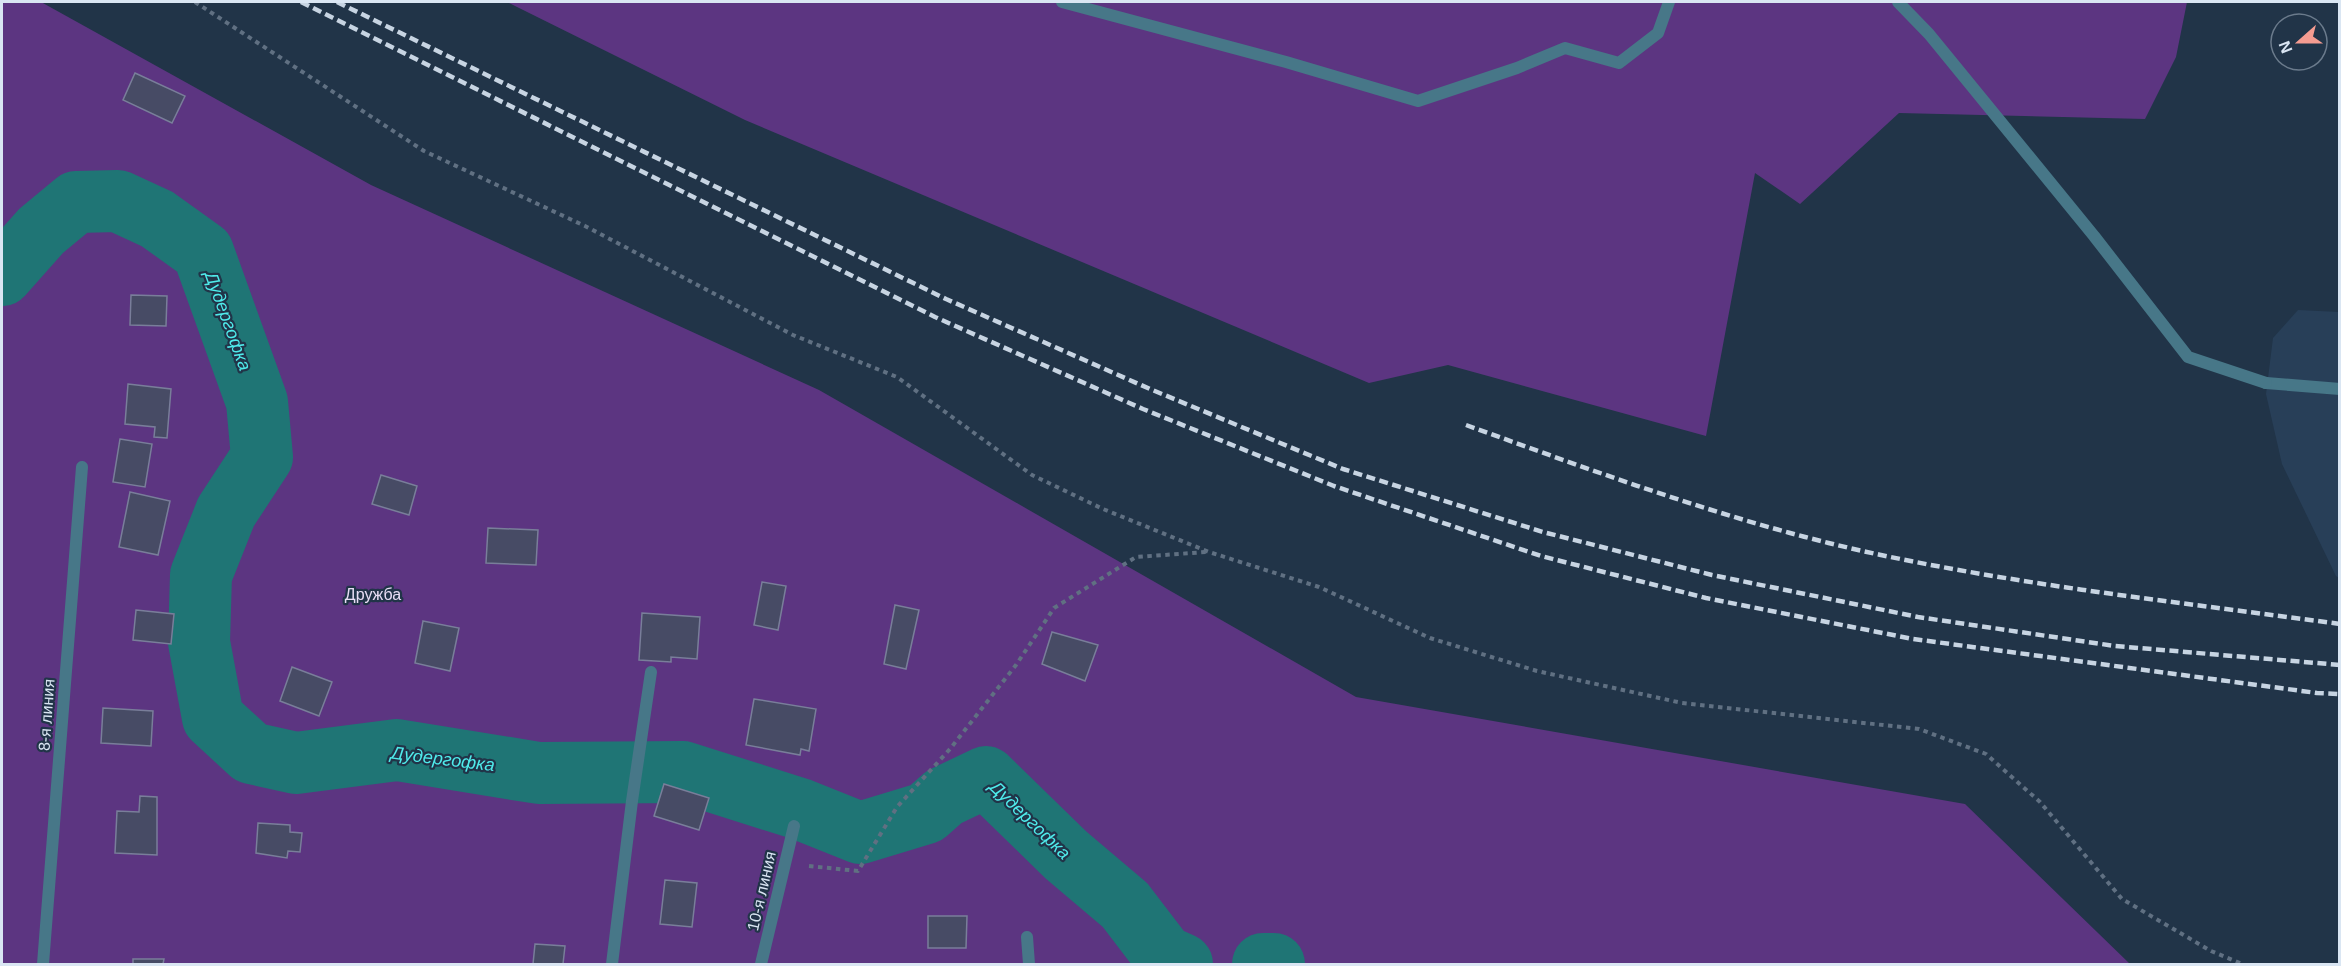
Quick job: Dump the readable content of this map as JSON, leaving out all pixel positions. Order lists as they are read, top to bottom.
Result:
{
  "streets": {
    "street": ["8-я линия", "10-я линия"]
  },
  "water": ["Дудергофка"],
  "parks": ["Дружба"],
  "north": "left"
}
